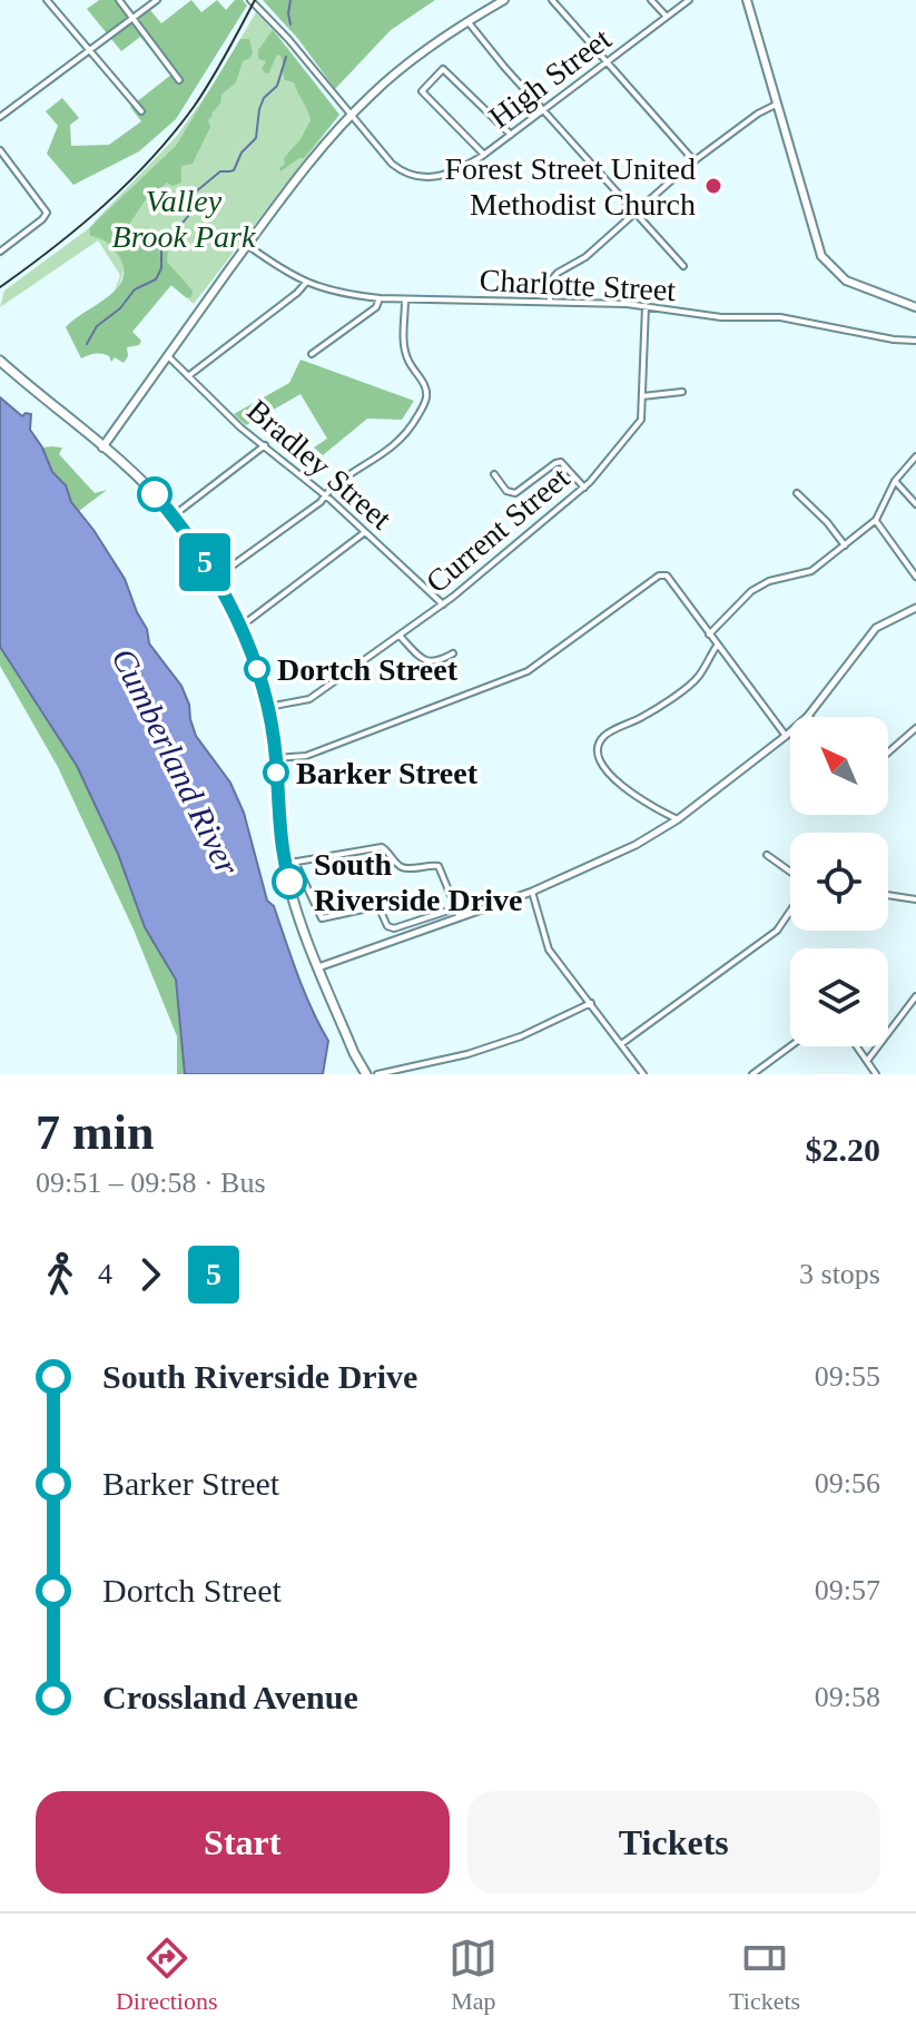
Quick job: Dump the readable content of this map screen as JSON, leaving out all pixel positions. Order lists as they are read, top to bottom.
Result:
{
  "streets": {
    "street": [
      "High Street",
      "Charlotte Street",
      "Bradley Street",
      "Current Street"
    ]
  },
  "crossings": [
    ["Charlotte Street", "Current Street"],
    ["Bradley Street", "Current Street"]
  ],
  "water": ["Cumberland River"],
  "parks": ["Valley Brook Park"],
  "places": [
    "Forest Street United Methodist Church",
    "Dortch Street",
    "Barker Street",
    "South Riverside Drive"
  ],
  "lines": ["bus line 5"],
  "north": "top left",
  "page": {
    "on_map": "5",
    "heading": ["7 min", "09:51 – 09:58 · Bus", "$2.20"],
    "legs": ["4", "5", "3 stops"],
    "list": [
      {
        "name": "South Riverside Drive",
        "value": "09:55"
      },
      {
        "name": "Barker Street",
        "value": "09:56"
      },
      {
        "name": "Dortch Street",
        "value": "09:57"
      },
      {
        "name": "Crossland Avenue",
        "value": "09:58"
      }
    ],
    "buttons": ["Start", "Tickets"],
    "tabs": ["Directions", "Map", "Tickets"]
  }
}
